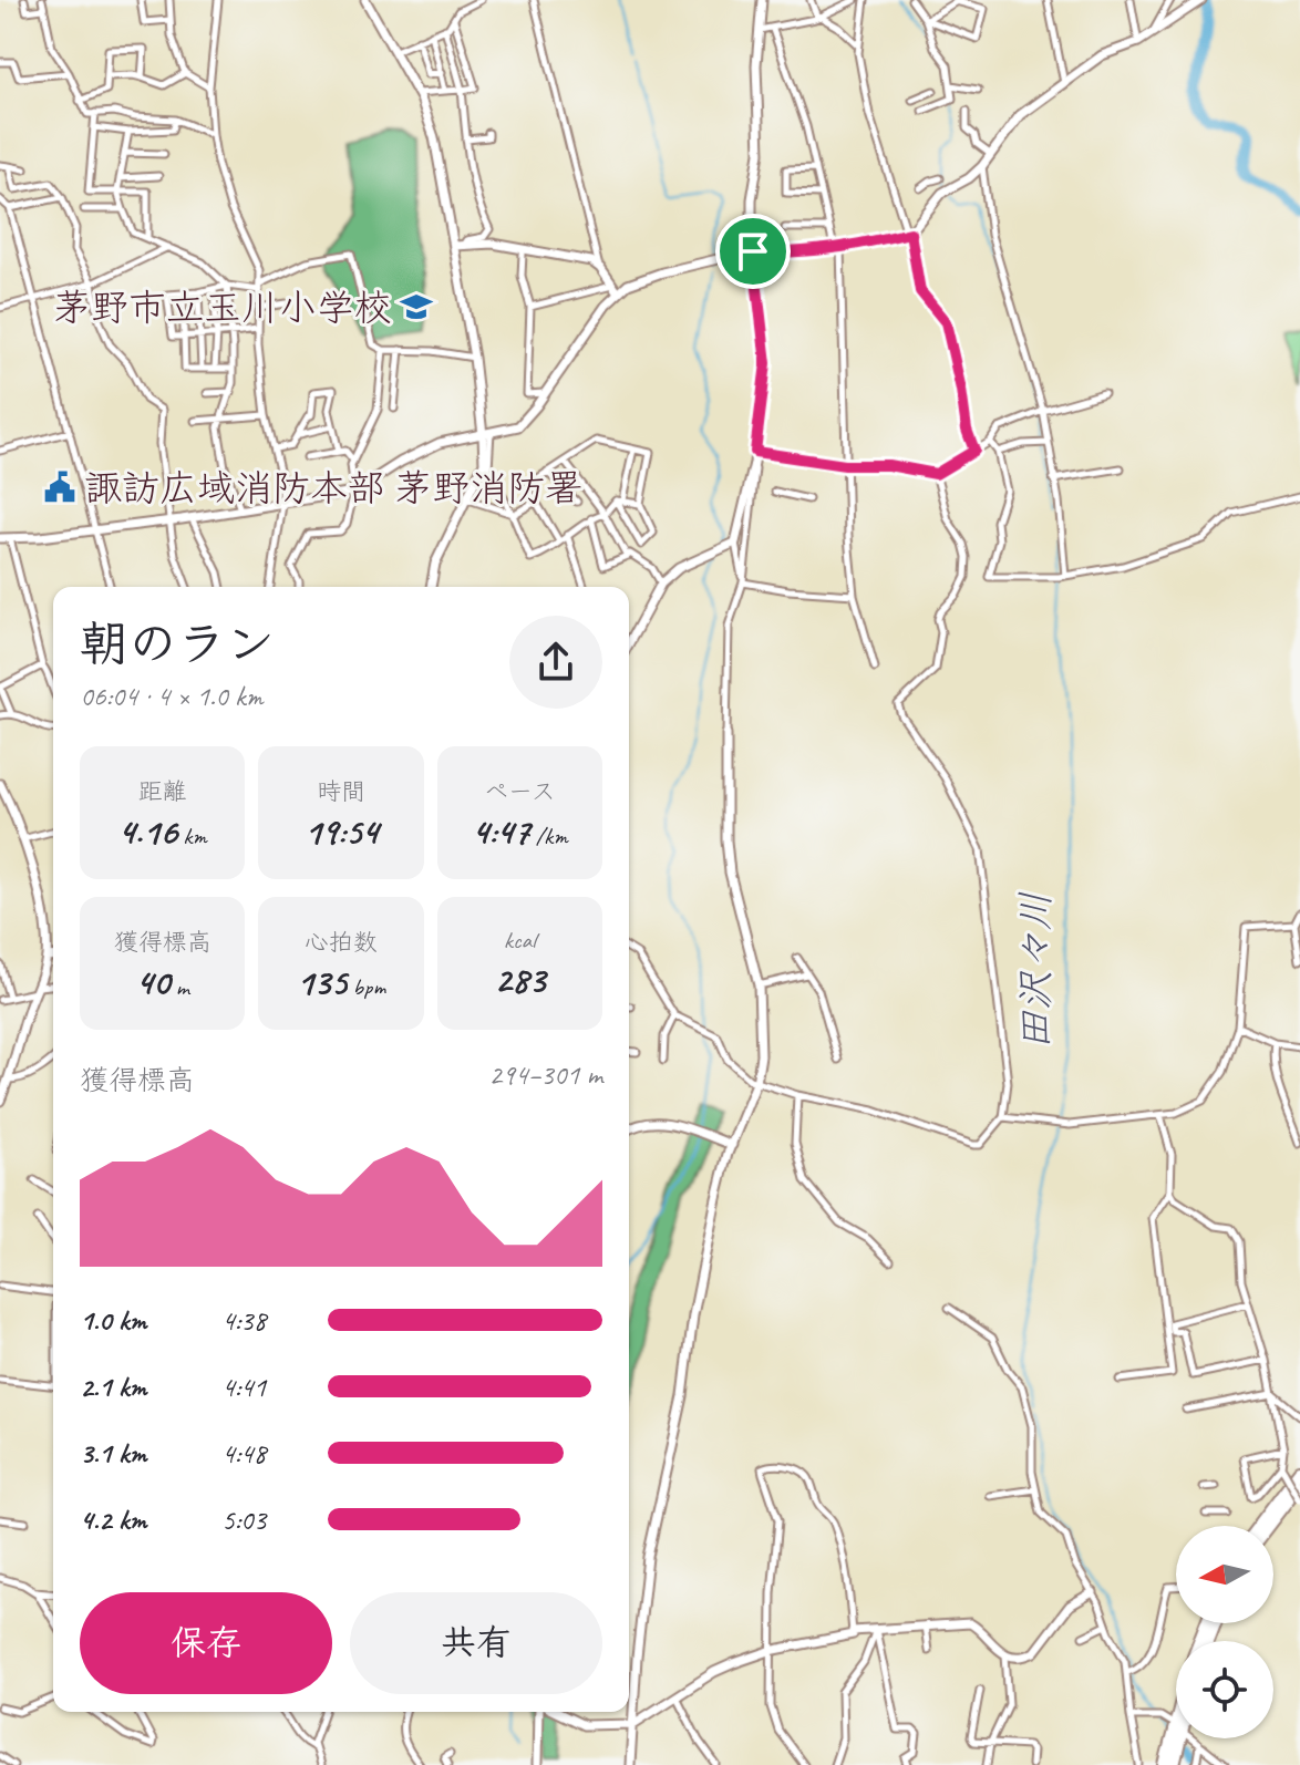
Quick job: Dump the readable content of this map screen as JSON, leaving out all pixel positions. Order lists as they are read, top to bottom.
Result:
{
  "water": ["田沢々川"],
  "places": {
    "school or university": ["茅野市立玉川小学校"],
    "public building": ["諏訪広域消防本部 茅野消防署"]
  },
  "north": "left",
  "page": {
    "heading": ["朝のラン", "06:04 · 4 × 1.0 km"],
    "stats": [
      ["距離", "4.16 km"],
      ["時間", "19:54"],
      ["ペース", "4:47 /km"],
      ["獲得標高", "40 m"],
      ["心拍数", "135 bpm"],
      ["kcal", "283"]
    ],
    "chart": ["獲得標高", "294–301 m"],
    "list": [
      {
        "name": "1.0 km",
        "note": "4:38"
      },
      {
        "name": "2.1 km",
        "note": "4:41"
      },
      {
        "name": "3.1 km",
        "note": "4:48"
      },
      {
        "name": "4.2 km",
        "note": "5:03"
      }
    ],
    "buttons": ["保存", "共有"]
  }
}
